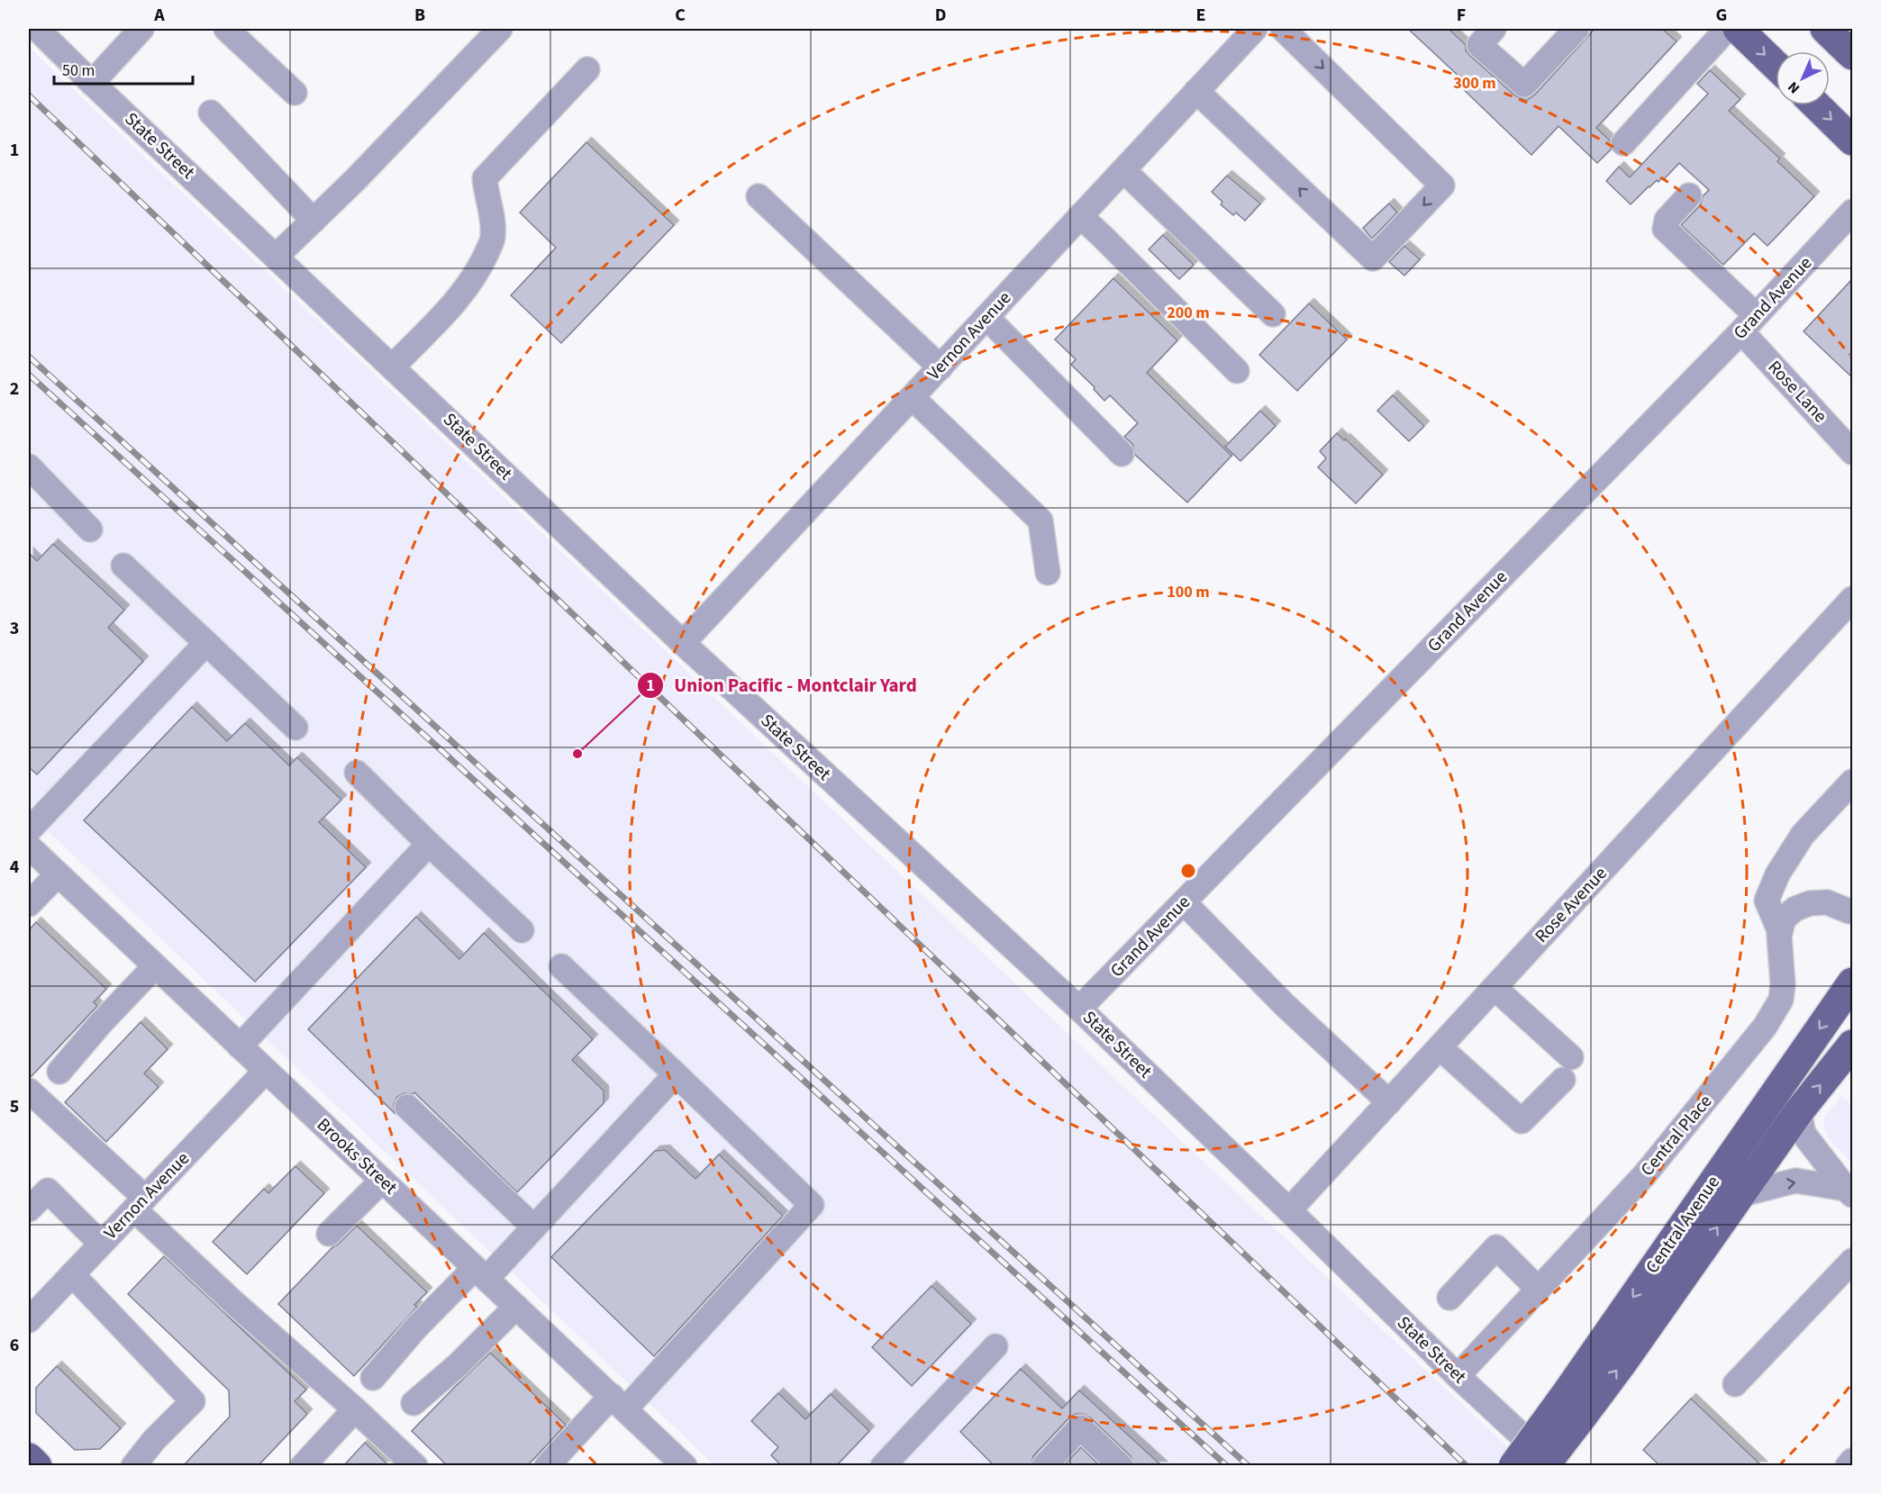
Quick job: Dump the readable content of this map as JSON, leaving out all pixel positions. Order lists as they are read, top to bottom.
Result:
{
  "streets": {
    "main road": ["Central Avenue"],
    "street": [
      "State Street",
      "Grand Avenue",
      "Vernon Avenue",
      "Rose Lane",
      "Rose Avenue",
      "Central Place",
      "Brooks Street"
    ]
  },
  "crossings": [
    ["State Street", "Grand Avenue"],
    ["State Street", "Vernon Avenue"],
    ["State Street", "Rose Avenue"],
    ["State Street", "Central Place"],
    ["Grand Avenue", "Rose Lane"],
    ["Vernon Avenue", "Brooks Street"]
  ],
  "places": ["Union Pacific - Montclair Yard"],
  "scale_bar": "50 m",
  "north": "bottom left",
  "grid": {
    "columns": [
      "A",
      "B",
      "C",
      "D",
      "E",
      "F",
      "G"
    ],
    "rows": [
      "1",
      "2",
      "3",
      "4",
      "5",
      "6"
    ]
  },
  "rings": ["300 m", "200 m", "100 m"]
}
